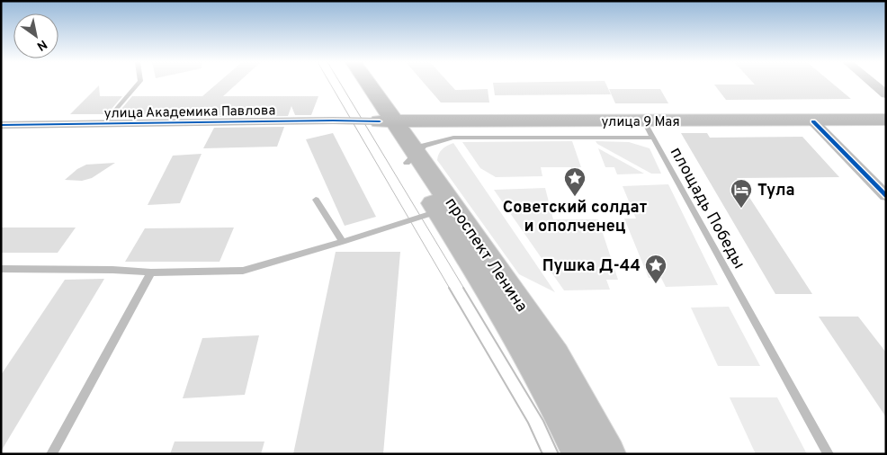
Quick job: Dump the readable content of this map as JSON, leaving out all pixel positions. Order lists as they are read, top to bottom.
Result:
{
  "streets": {
    "main road": ["улица 9 Мая", "проспект Ленина"],
    "street": ["улица Академика Павлова"],
    "lane": ["площадь Победы"]
  },
  "crossings": [
    ["улица Академика Павлова", "улица 9 Мая"],
    ["улица Академика Павлова", "проспект Ленина"],
    ["улица 9 Мая", "площадь Победы"],
    ["улица 9 Мая", "проспект Ленина"],
    ["площадь Победы", "проспект Ленина"]
  ],
  "places": {
    "place": ["Советский солдат и ополченец", "Пушка Д-44"],
    "hotel": ["Тула"]
  },
  "north": "bottom right"
}
